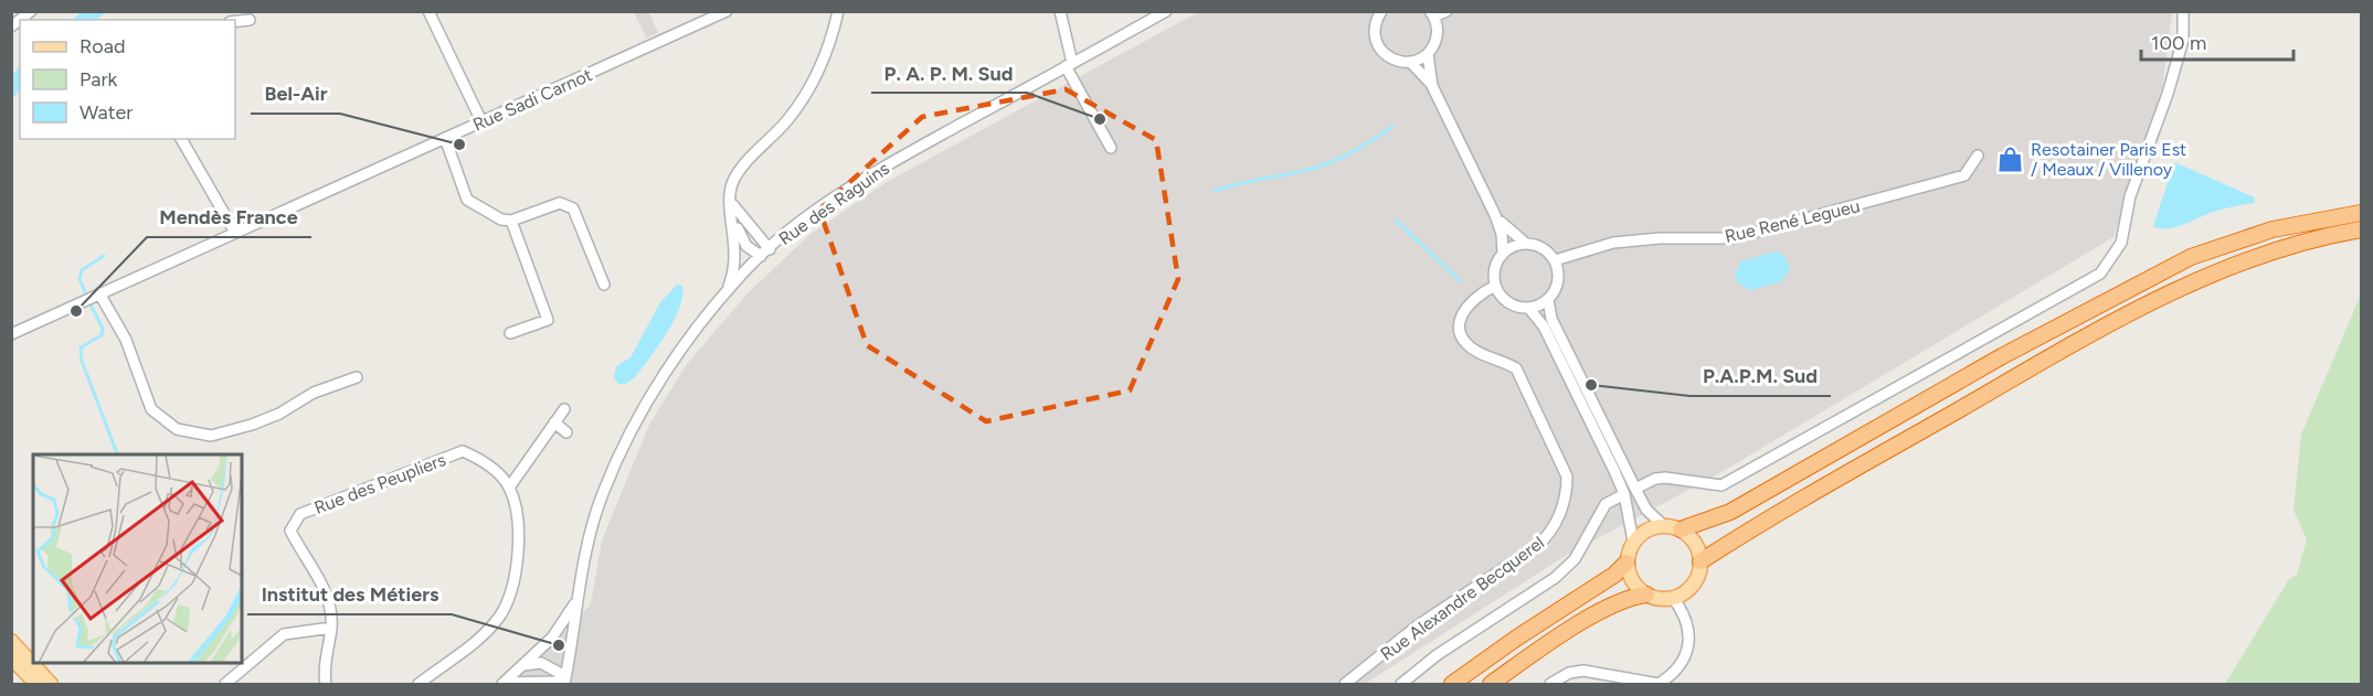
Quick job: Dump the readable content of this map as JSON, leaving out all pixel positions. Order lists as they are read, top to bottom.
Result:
{
  "streets": {
    "street": [
      "Rue Sadi Carnot",
      "Rue des Raguins",
      "Rue René Legueu",
      "Rue des Peupliers",
      "Rue Alexandre Becquerel"
    ]
  },
  "crossings": [
    ["Rue René Legueu", "Rue Alexandre Becquerel"]
  ],
  "places": {
    "other": [
      "P. A. P. M. Sud",
      "Bel-Air",
      "Mendès France",
      "P.A.P.M. Sud",
      "Institut des Métiers"
    ],
    "shop": ["Resotainer Paris Est / Meaux / Villenoy"]
  },
  "legend": ["Road", "Park", "Water"],
  "scale_bar": "100 m"
}
